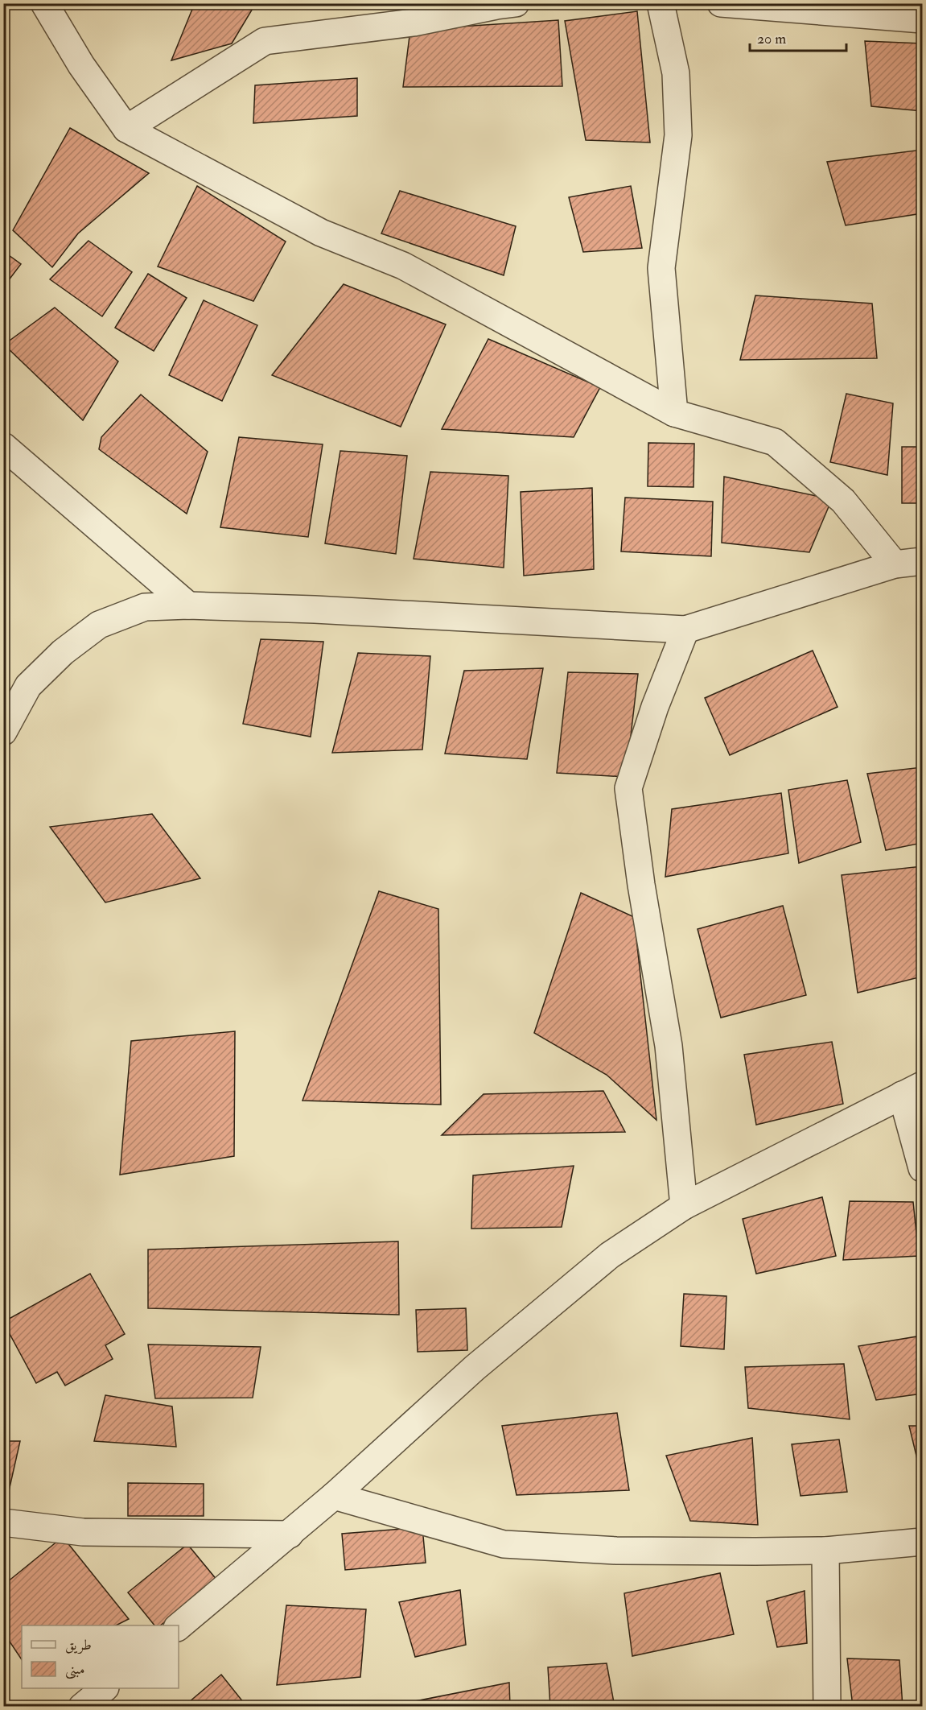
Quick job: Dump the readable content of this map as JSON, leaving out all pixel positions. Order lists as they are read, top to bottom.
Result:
{
  "legend": ["طريق", "مبنى"],
  "scale_bar": "20 m"
}
